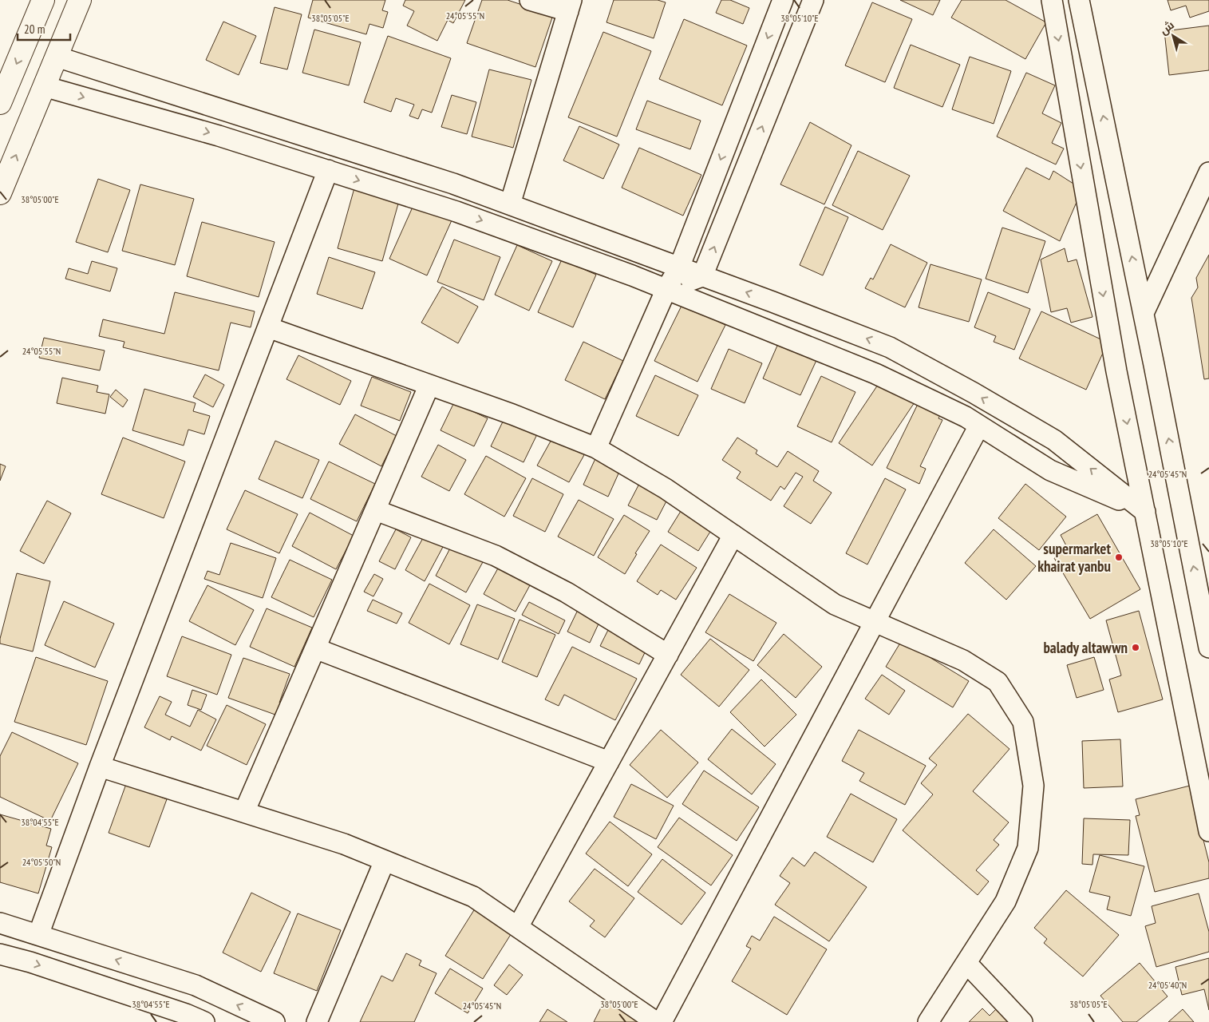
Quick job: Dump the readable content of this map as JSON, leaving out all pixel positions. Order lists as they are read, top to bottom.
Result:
{
  "places": ["supermarket khairat yanbu", "balady altawwn"],
  "scale_bar": "20 m",
  "north": "top left",
  "coordinates": [
    "24°05'55\"N",
    "38°05'05\"E",
    "38°05'10\"E",
    "38°05'00\"E",
    "24°05'45\"N",
    "38°04'55\"E",
    "24°05'50\"N",
    "24°05'40\"N"
  ]
}
